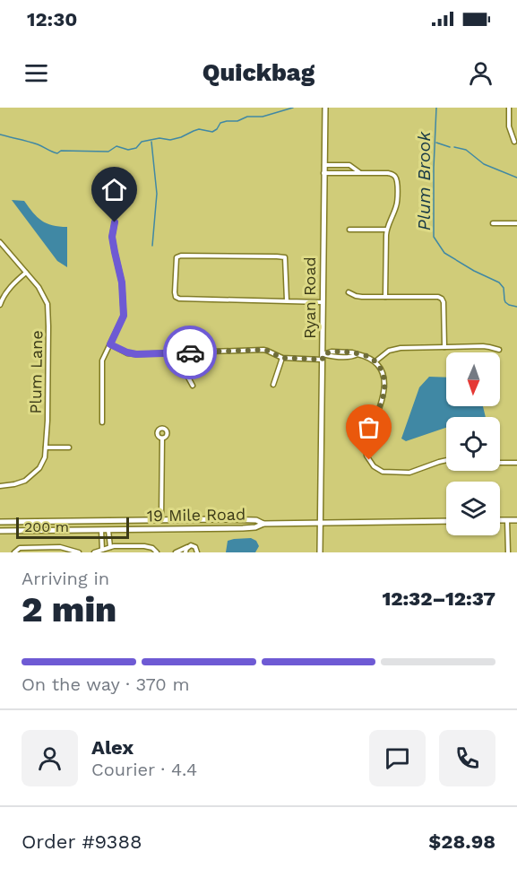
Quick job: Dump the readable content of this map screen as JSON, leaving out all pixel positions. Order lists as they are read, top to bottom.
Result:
{
  "streets": {
    "main road": ["Ryan Road", "19 Mile Road"],
    "street": ["Plum Lane"]
  },
  "crossings": [
    ["Ryan Road", "19 Mile Road"]
  ],
  "water": ["Plum Brook"],
  "scale_bar": "200 m",
  "north": "bottom",
  "page": {
    "status": "12:30",
    "header": "Quickbag",
    "scale": "200 m",
    "heading": ["2 min", "Arriving in", "12:32–12:37"],
    "panel": [
      "Alex",
      "Courier · 4.4",
      "Order #9388",
      "$28.98"
    ],
    "bar": "On the way · 370 m"
  }
}
